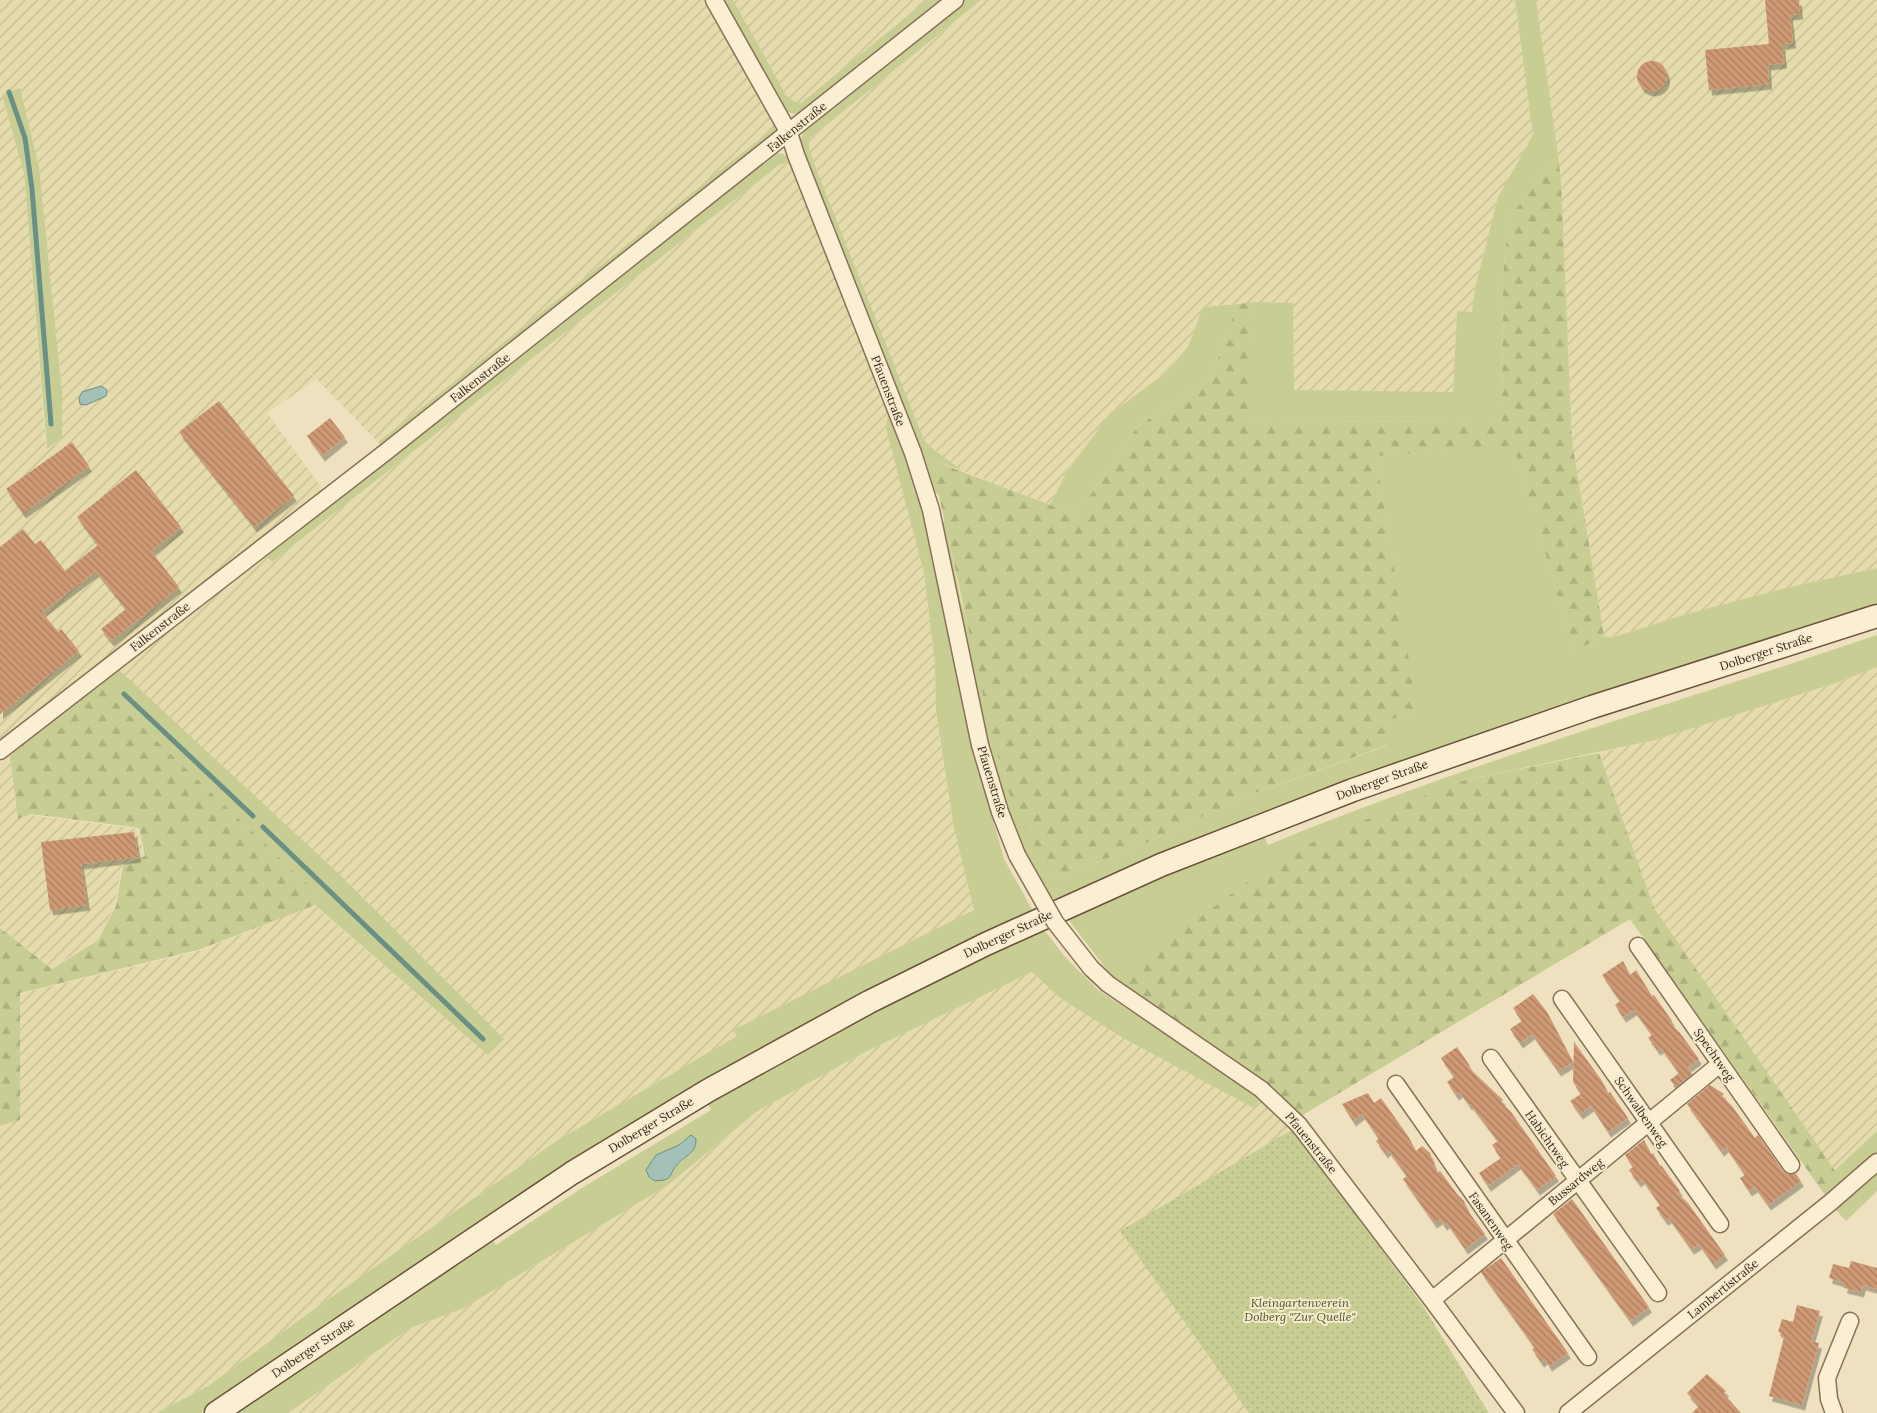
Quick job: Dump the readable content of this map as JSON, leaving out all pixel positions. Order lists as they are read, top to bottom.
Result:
{
  "streets": {
    "main road": ["Dolberger Straße"],
    "street": [
      "Falkenstraße",
      "Pfauenstraße",
      "Spechtweg",
      "Schwalbenweg",
      "Habichtweg",
      "Bussardweg",
      "Fasanenweg",
      "Lambertistraße"
    ]
  },
  "crossings": [
    ["Falkenstraße", "Pfauenstraße"],
    ["Pfauenstraße", "Bussardweg"],
    ["Spechtweg", "Bussardweg"],
    ["Schwalbenweg", "Bussardweg"],
    ["Habichtweg", "Bussardweg"],
    ["Bussardweg", "Fasanenweg"]
  ],
  "parks": ["Kleingartenverein Dolberg \"Zur Quelle\""]
}
